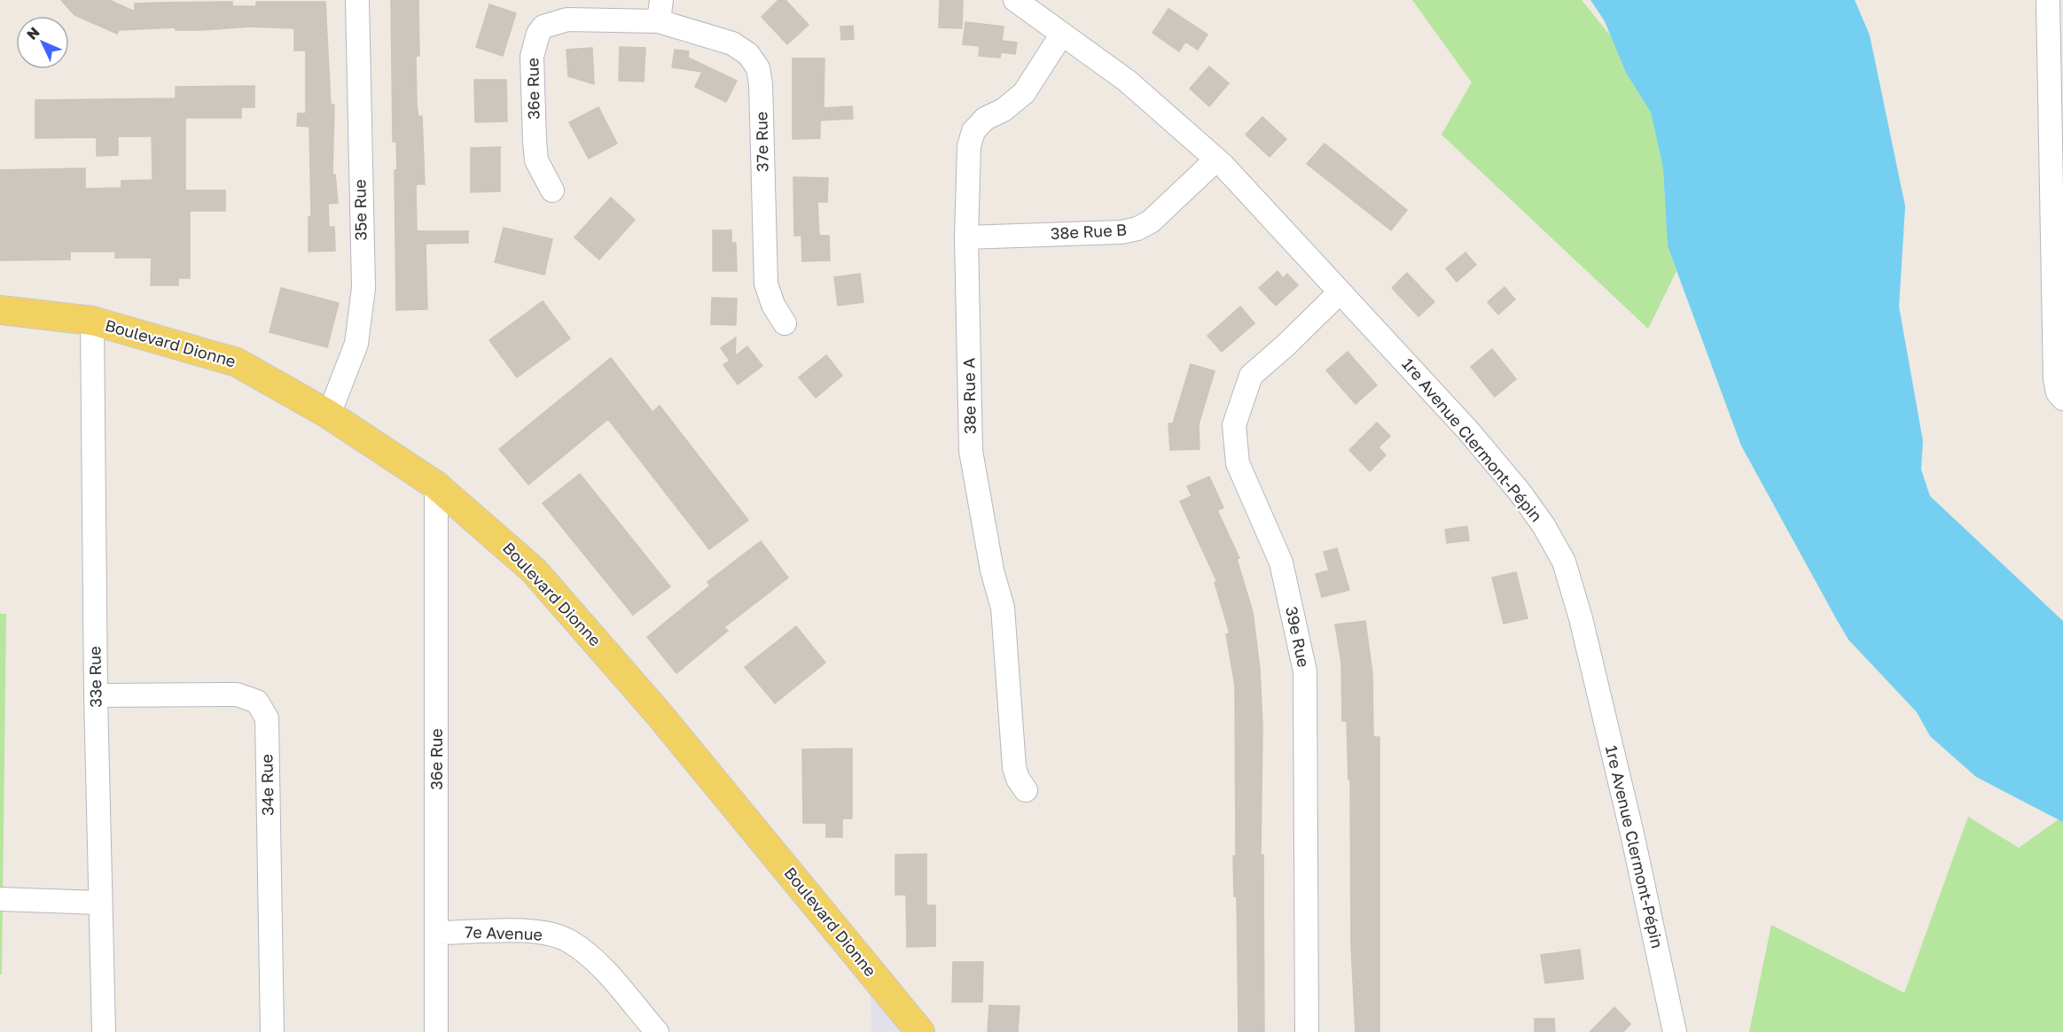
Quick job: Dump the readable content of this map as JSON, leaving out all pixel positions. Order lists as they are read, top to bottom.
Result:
{
  "streets": {
    "main road": ["Boulevard Dionne"],
    "street": [
      "36e Rue",
      "37e Rue",
      "35e Rue",
      "38e Rue B",
      "38e Rue A",
      "1re Avenue Clermont-Pépin",
      "39e Rue",
      "33e Rue",
      "34e Rue",
      "7e Avenue"
    ]
  },
  "crossings": [
    ["36e Rue", "37e Rue"],
    ["36e Rue", "Boulevard Dionne"],
    ["36e Rue", "7e Avenue"],
    ["35e Rue", "Boulevard Dionne"],
    ["38e Rue B", "38e Rue A"],
    ["38e Rue B", "1re Avenue Clermont-Pépin"],
    ["Boulevard Dionne", "33e Rue"],
    ["38e Rue A", "1re Avenue Clermont-Pépin"],
    ["1re Avenue Clermont-Pépin", "39e Rue"],
    ["33e Rue", "34e Rue"]
  ],
  "north": "top left"
}
